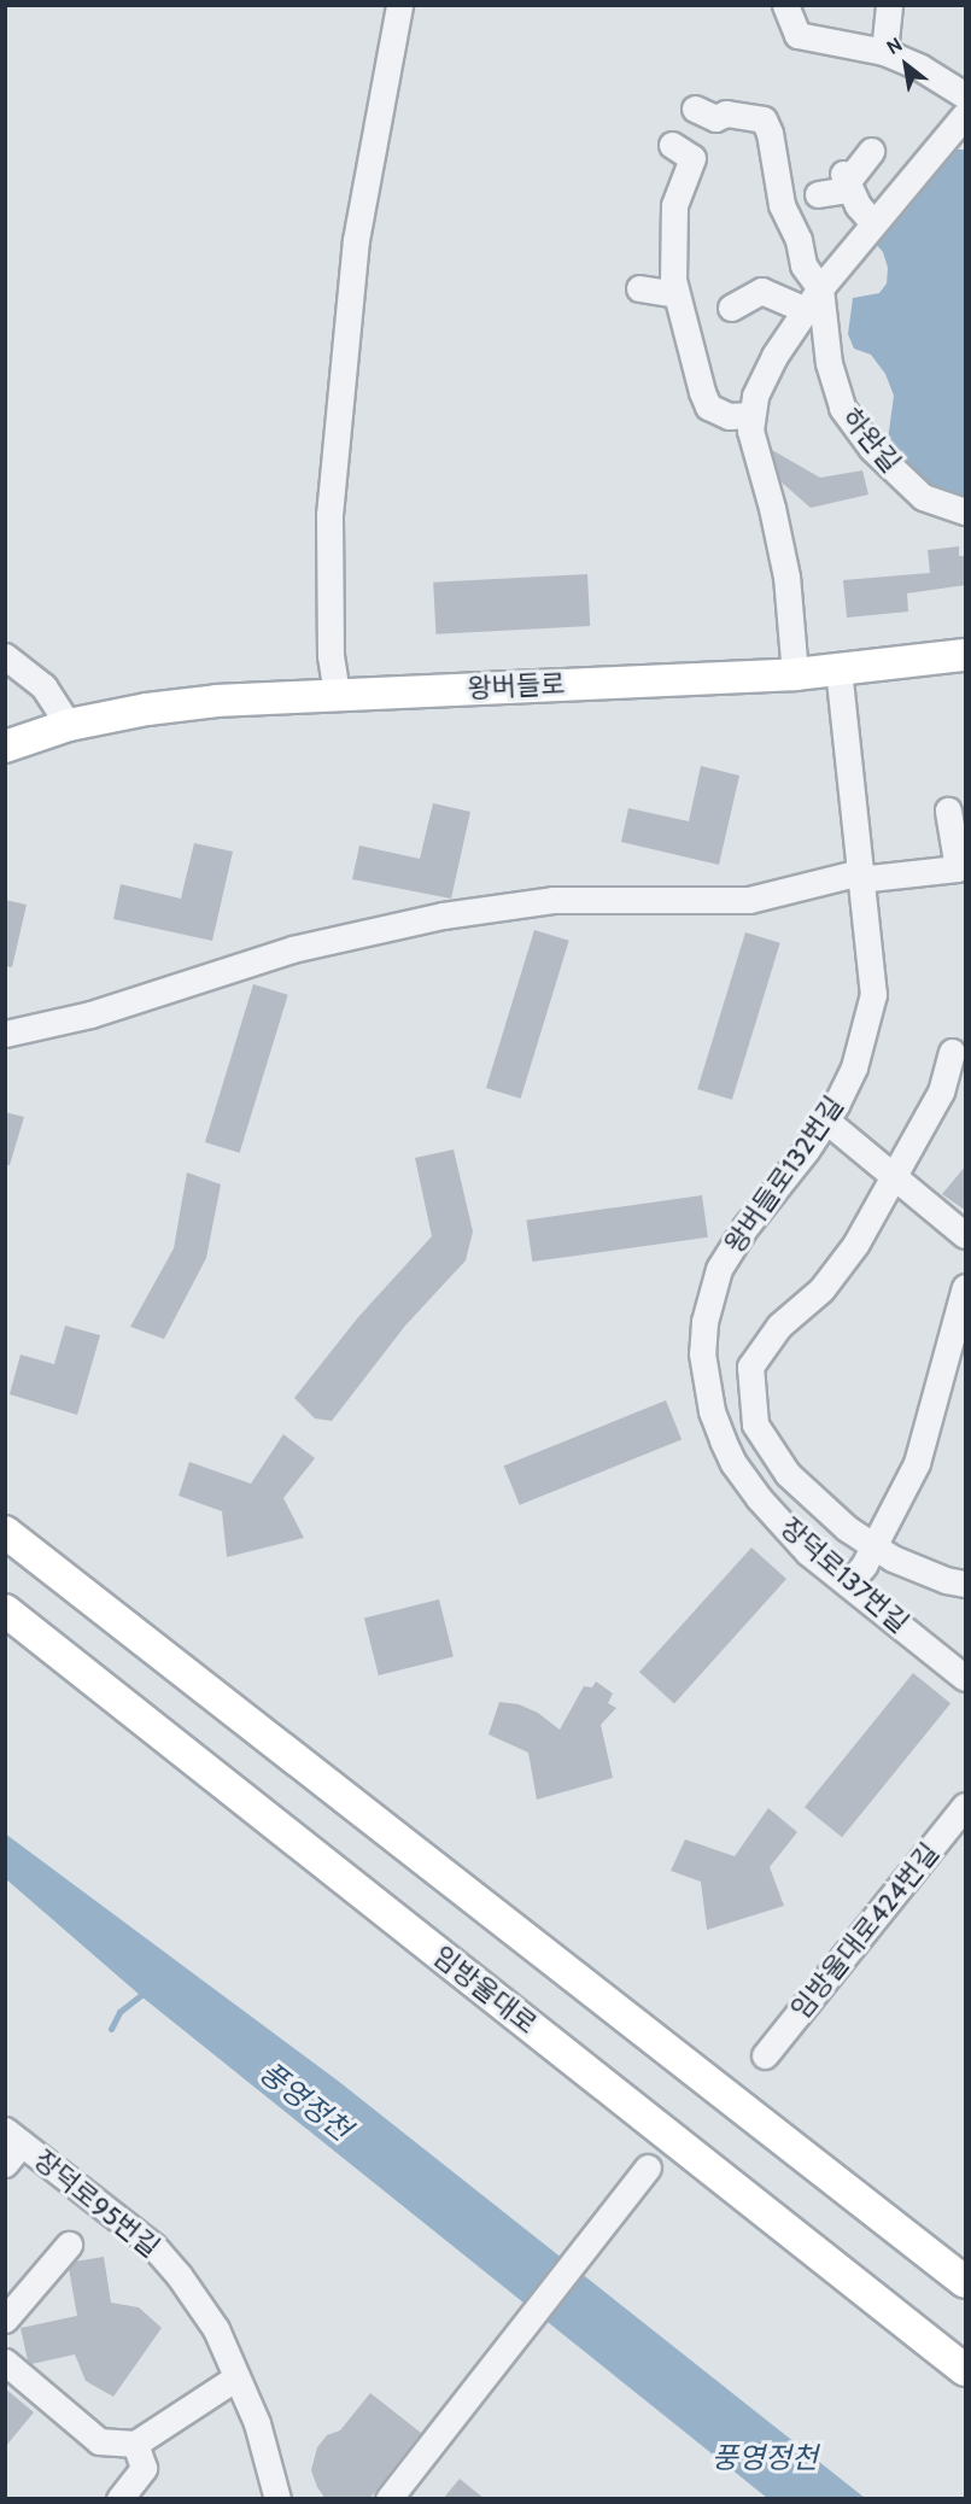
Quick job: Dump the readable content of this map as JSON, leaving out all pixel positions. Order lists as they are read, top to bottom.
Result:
{
  "streets": {
    "main road": ["왕버들로", "임방울대로"],
    "street": [
      "하완길",
      "왕버들로132번길",
      "장덕로137번길",
      "임방울대로424번길",
      "장덕로95번길"
    ]
  },
  "crossings": [
    ["왕버들로", "왕버들로132번길"],
    ["왕버들로132번길", "장덕로137번길"]
  ],
  "water": ["풍영정천"],
  "north": "top left"
}
